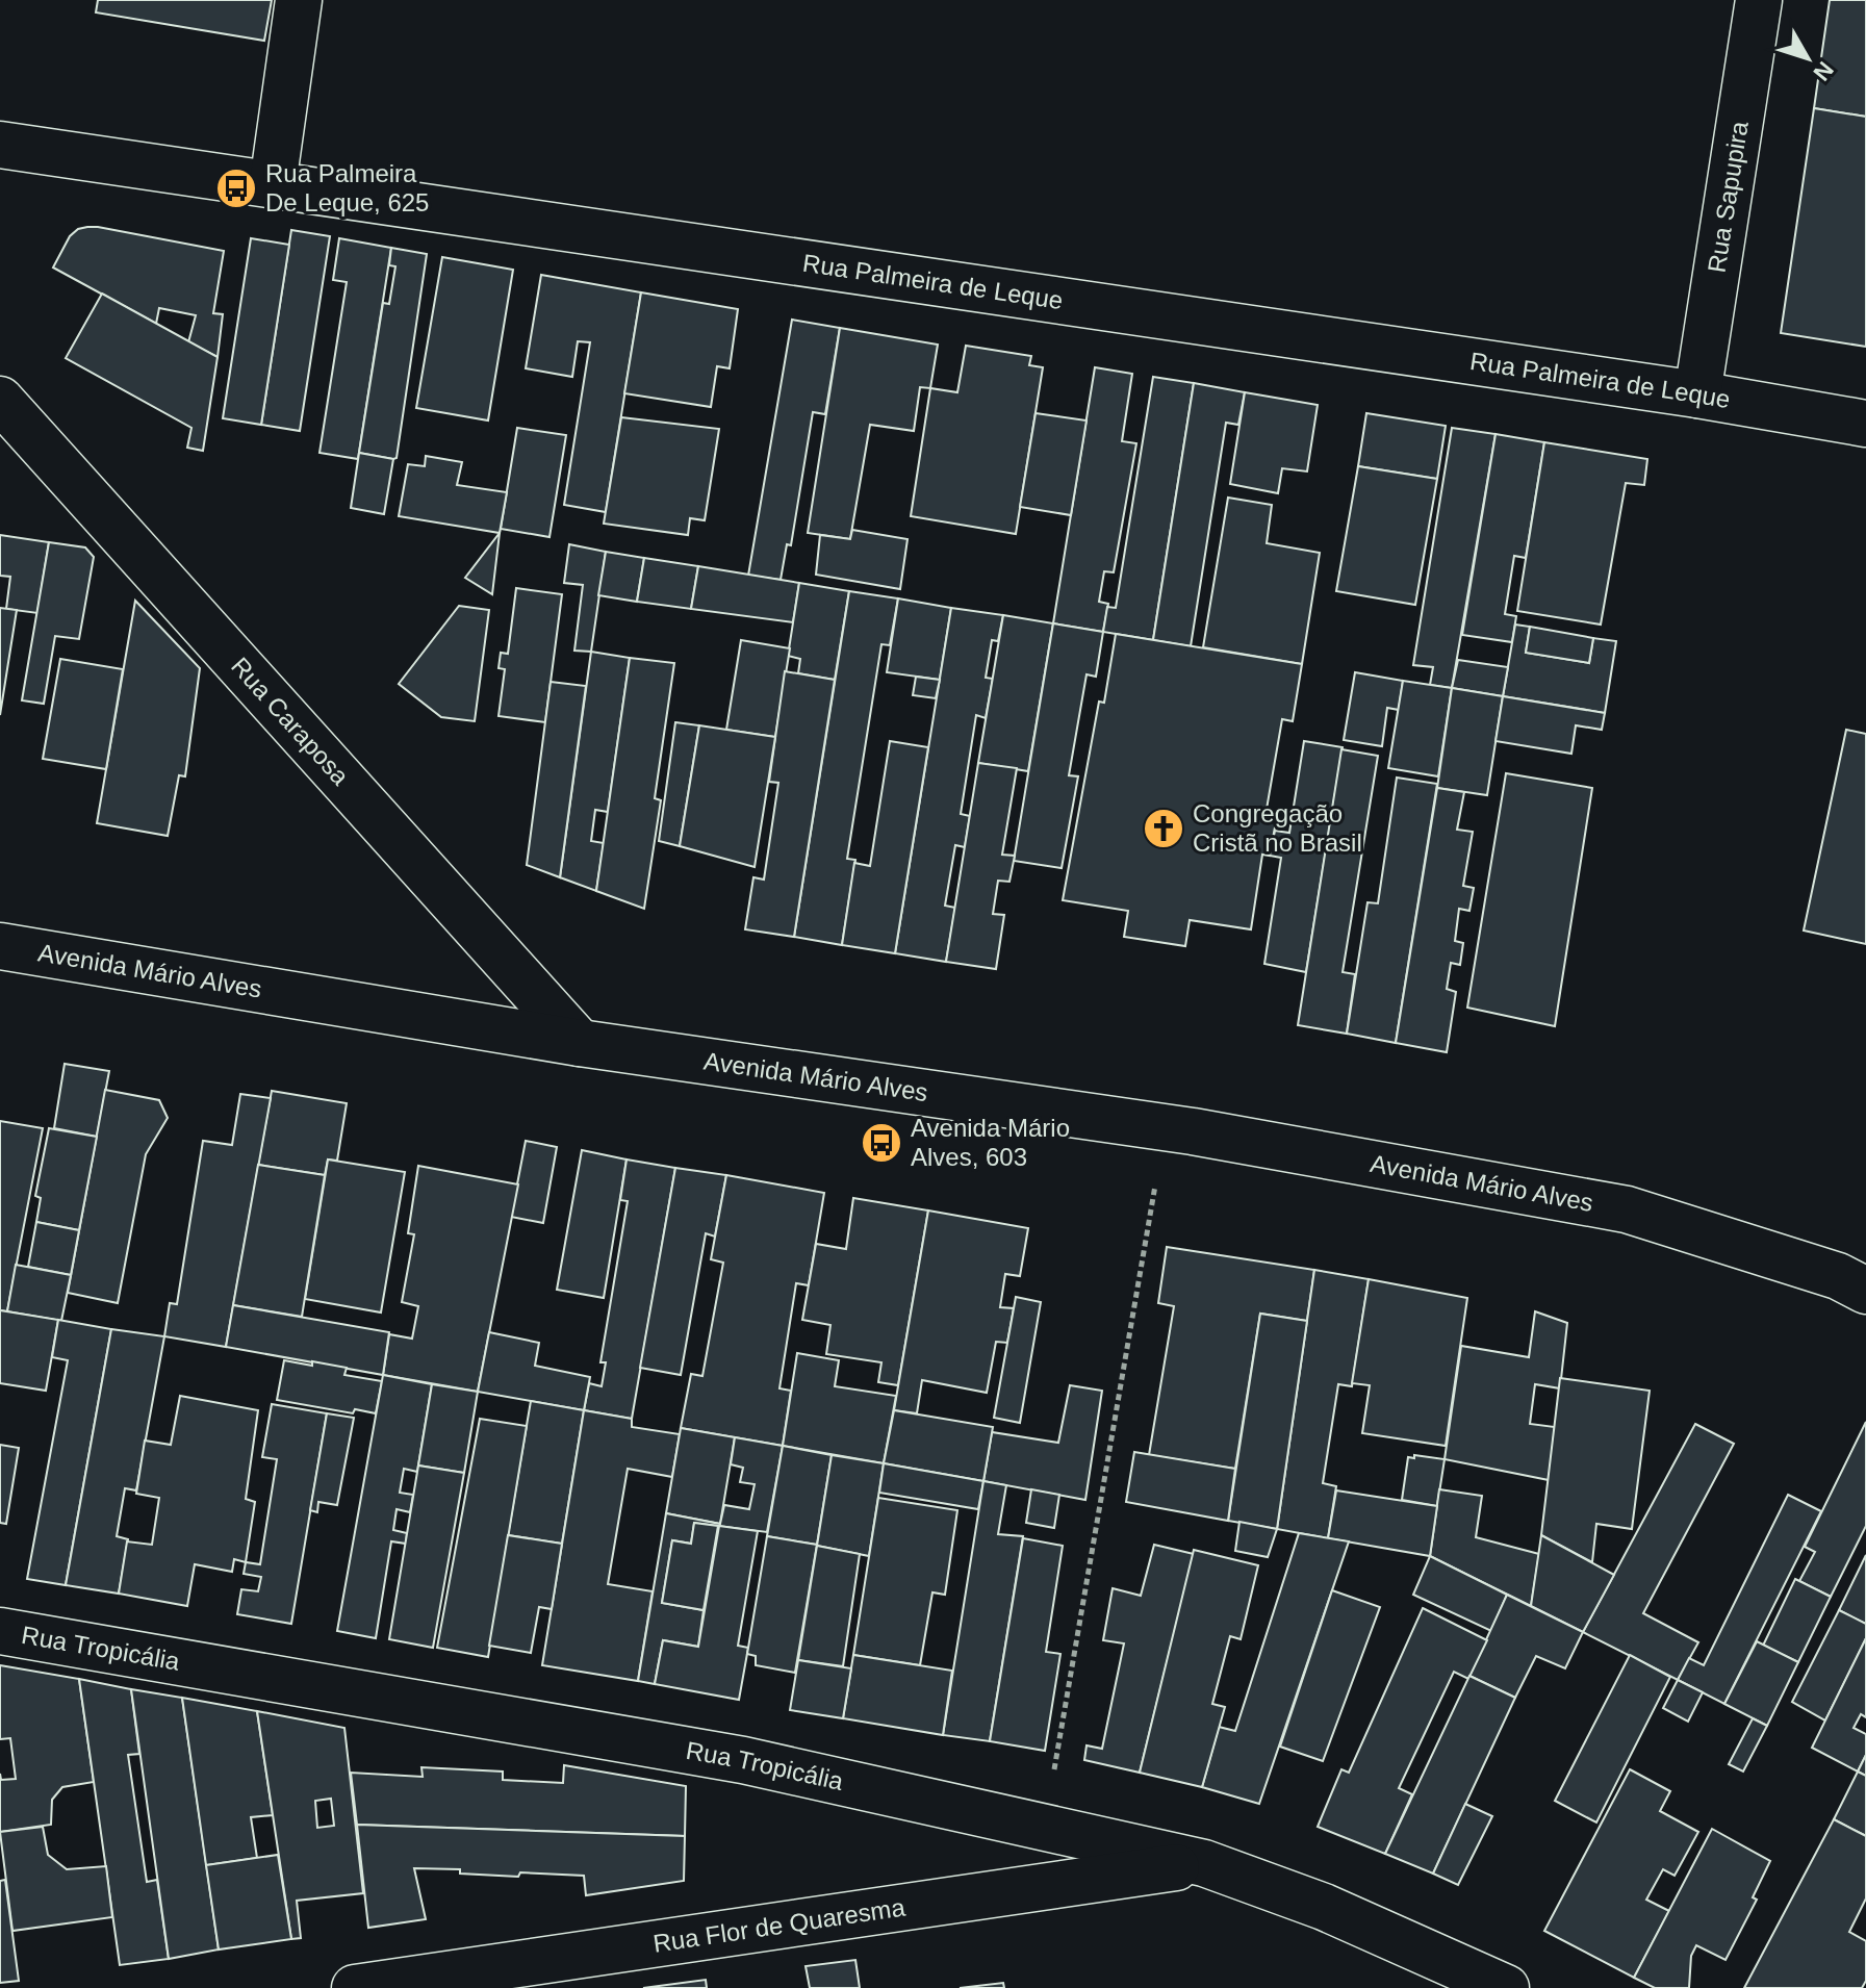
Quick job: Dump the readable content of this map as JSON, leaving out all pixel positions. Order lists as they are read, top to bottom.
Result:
{
  "streets": {
    "street": [
      "Rua Sapupira",
      "Rua Palmeira de Leque",
      "Rua Caraposa",
      "Avenida Mário Alves",
      "Rua Tropicália",
      "Rua Flor de Quaresma"
    ]
  },
  "crossings": [
    ["Rua Sapupira", "Rua Palmeira de Leque"],
    ["Rua Caraposa", "Avenida Mário Alves"],
    ["Rua Tropicália", "Rua Flor de Quaresma"]
  ],
  "places": {
    "bus stop": ["Rua Palmeira De Leque, 625", "Avenida Mário Alves, 603"],
    "church": ["Congregação Cristã no Brasil"]
  },
  "north": "bottom right"
}
